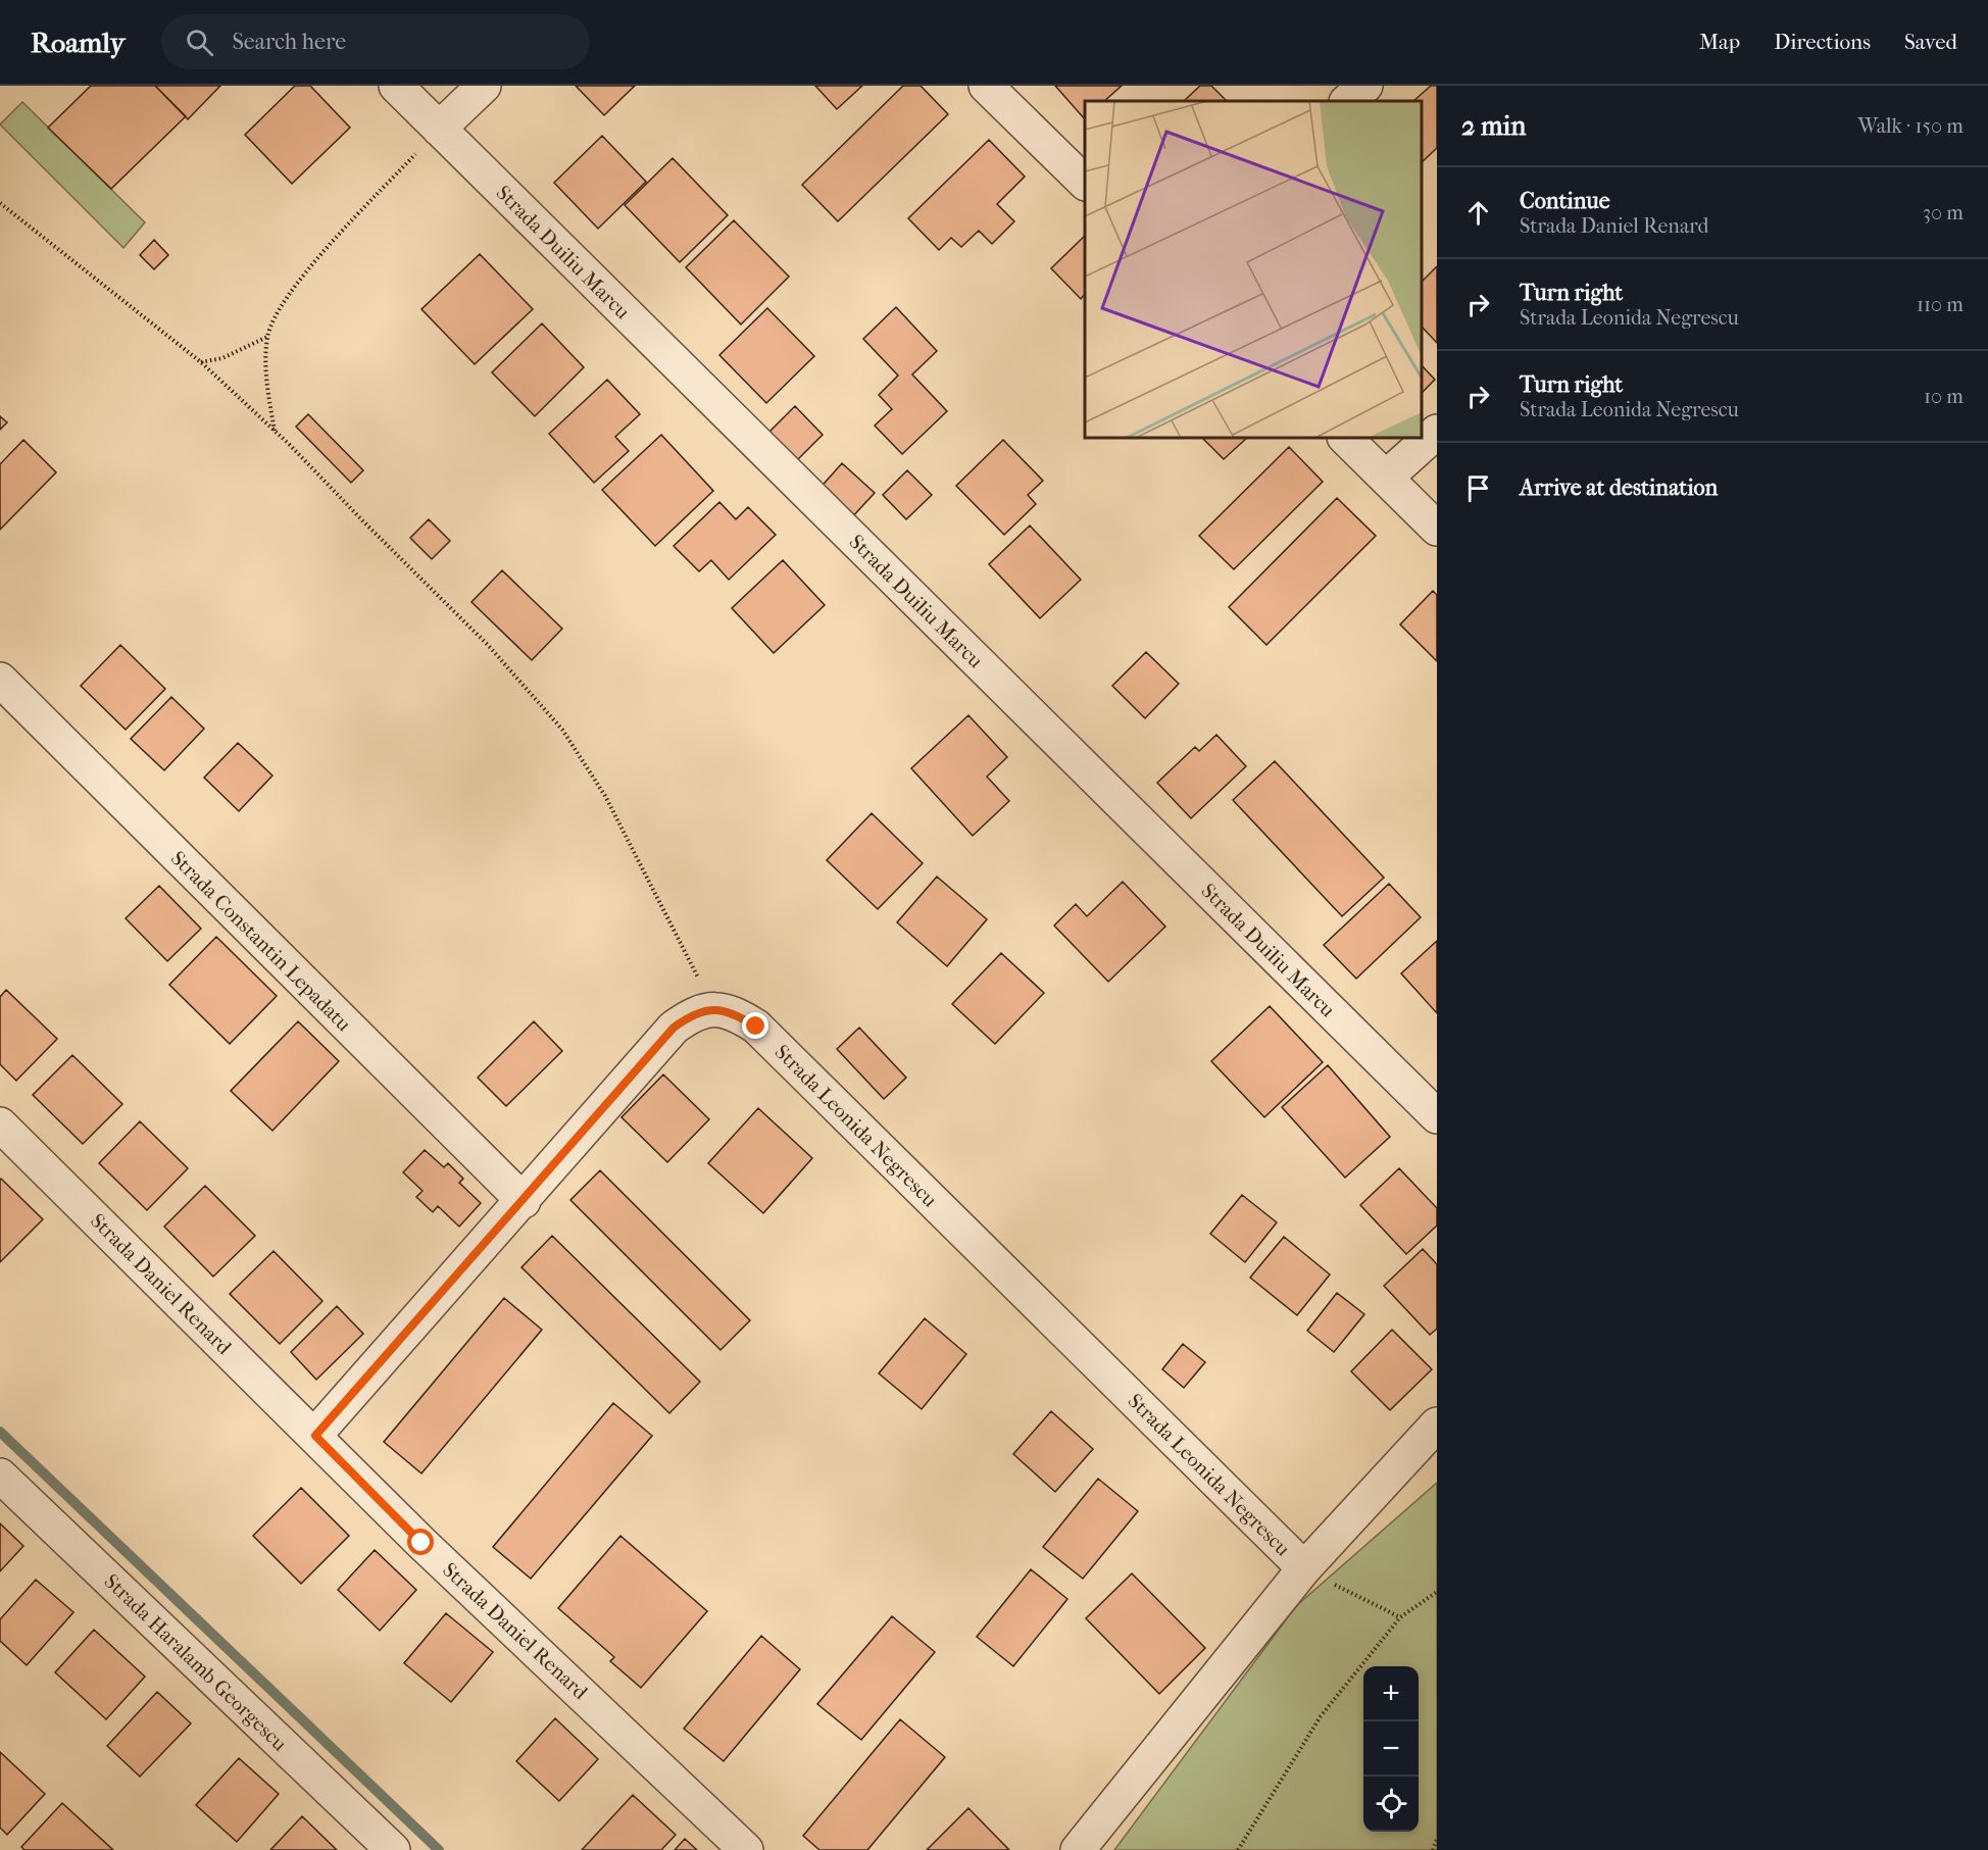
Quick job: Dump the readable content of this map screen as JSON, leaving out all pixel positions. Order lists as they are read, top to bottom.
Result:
{
  "streets": {
    "street": [
      "Strada Duiliu Marcu",
      "Strada Constantin Lepadatu",
      "Strada Leonida Negrescu",
      "Strada Daniel Renard",
      "Strada Haralamb Georgescu"
    ]
  },
  "page": {
    "header": "Roamly",
    "search": "Search here",
    "nav": ["Map", "Directions", "Saved"],
    "heading": ["2 min", "Walk · 150 m"],
    "list": [
      ["Continue", "Strada Daniel Renard", "30 m"],
      ["Turn right", "Strada Leonida Negrescu", "110 m"],
      ["Turn right", "Strada Leonida Negrescu", "10 m"],
      "Arrive at destination"
    ],
    "map_buttons": ["+", "−"]
  }
}
